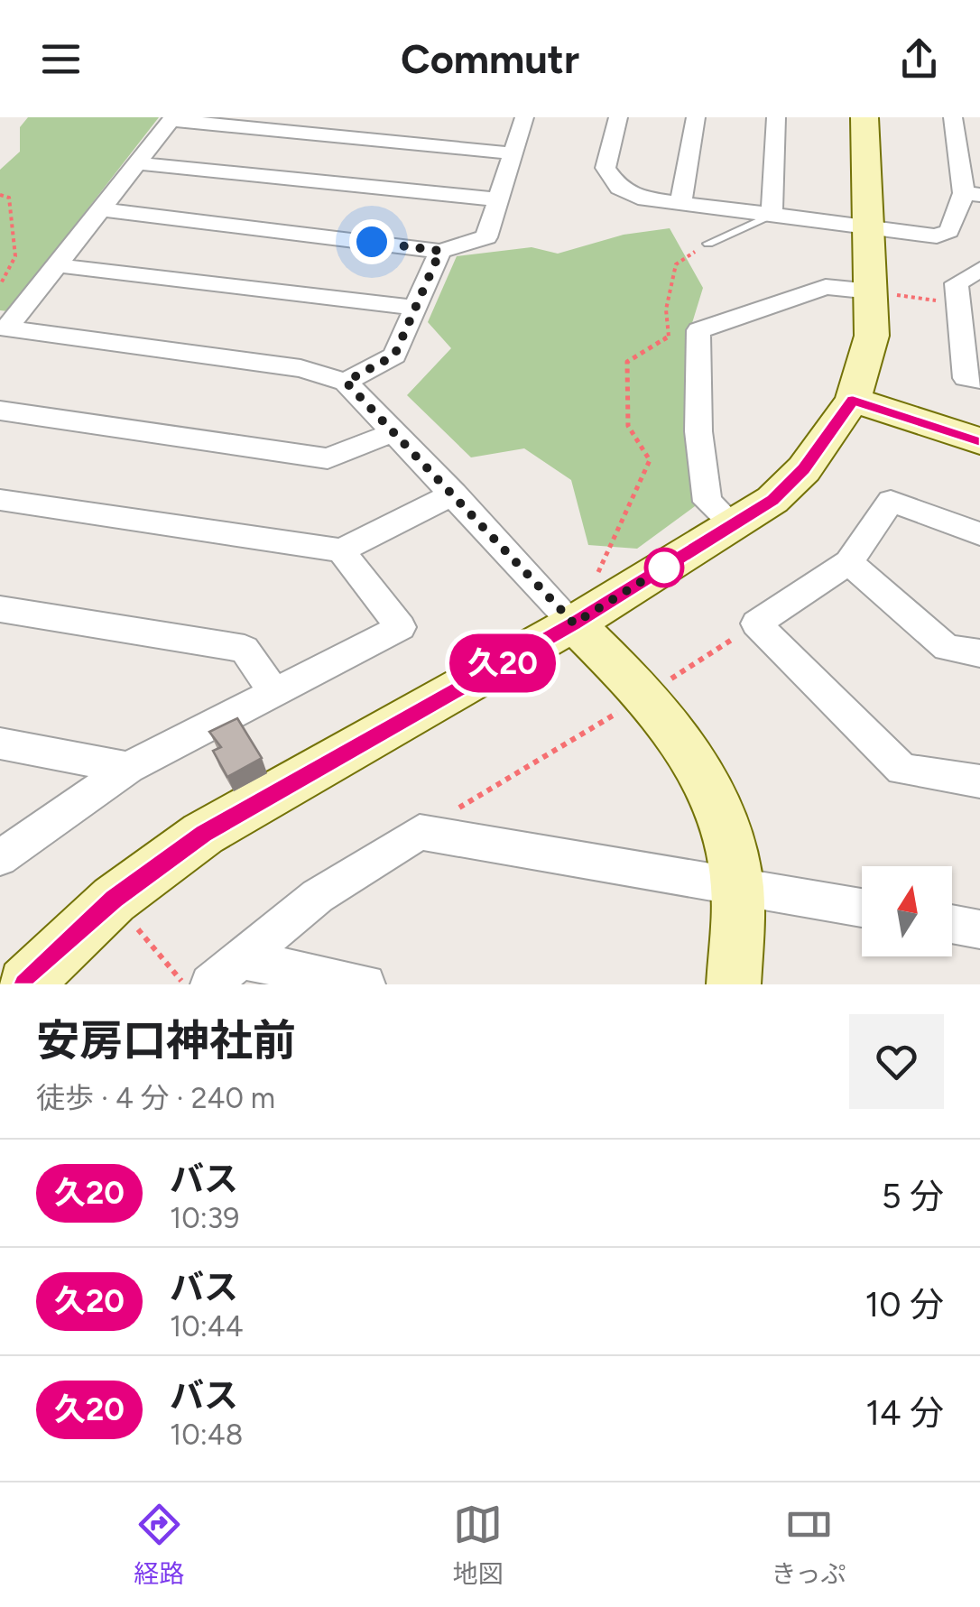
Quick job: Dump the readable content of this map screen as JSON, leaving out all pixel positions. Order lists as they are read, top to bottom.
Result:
{
  "lines": ["bus line 久20"],
  "north": "top",
  "page": {
    "header": "Commutr",
    "on_map": "久20",
    "heading": ["安房口神社前", "徒歩 · 4 分 · 240 m"],
    "list": [
      {
        "mark": "久20",
        "name": "バス",
        "note": "10:39",
        "value": "5 分"
      },
      {
        "mark": "久20",
        "name": "バス",
        "note": "10:44",
        "value": "10 分"
      },
      {
        "mark": "久20",
        "name": "バス",
        "note": "10:48",
        "value": "14 分"
      }
    ],
    "tabs": ["経路", "地図", "きっぷ"]
  }
}
